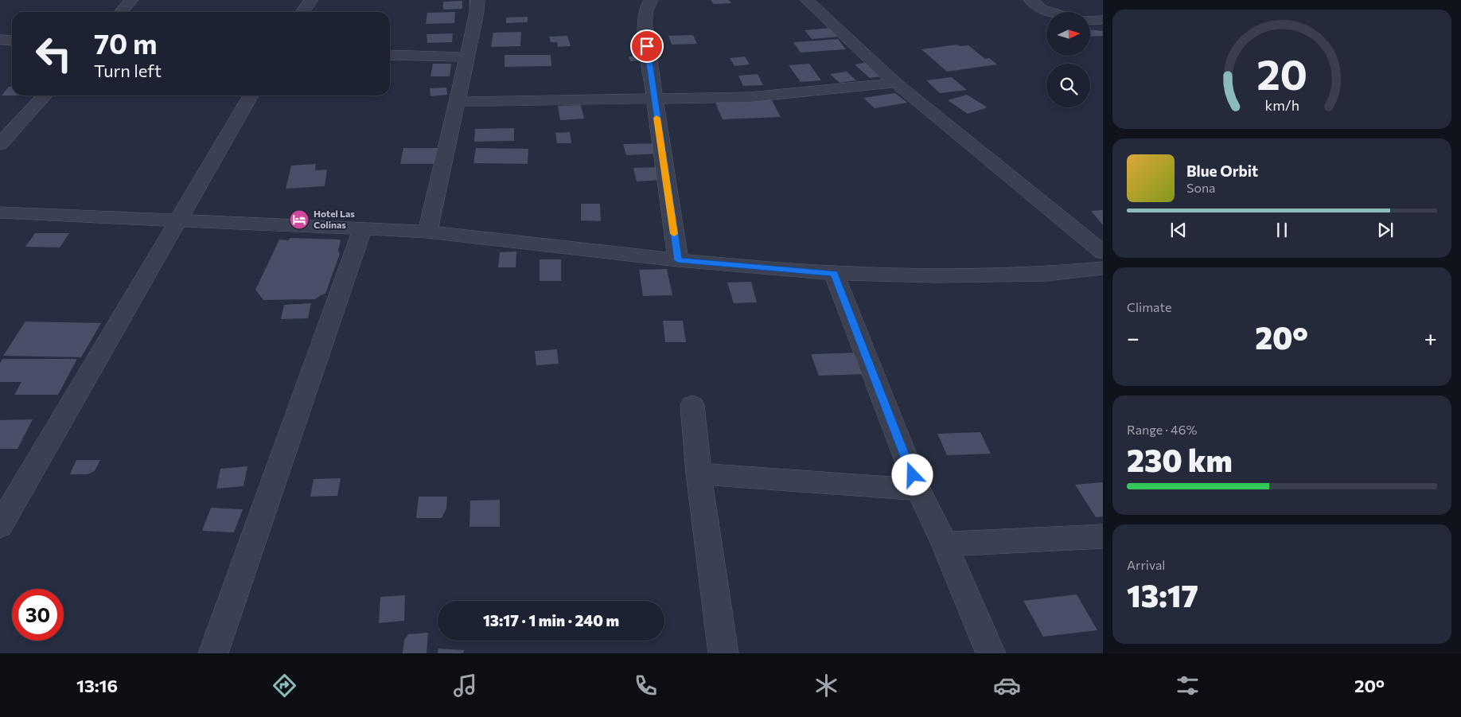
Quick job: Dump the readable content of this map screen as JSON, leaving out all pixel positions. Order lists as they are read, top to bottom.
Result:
{
  "places": {
    "hotel": ["Hotel Las Colinas"]
  },
  "north": "right",
  "page": {
    "turn": ["70 m", "Turn left"],
    "song": ["Blue Orbit", "Sona"],
    "tile": [
      "Climate",
      ["Range · 46%", "230 km"],
      ["Arrival", "13:17"]
    ],
    "heat": ["−", "20°", "+"],
    "limit": "30",
    "trip": "13:17 · 1 min · 240 m",
    "tabs": ["13:16", "20°"],
    "gauge": ["20", "km/h"]
  }
}
